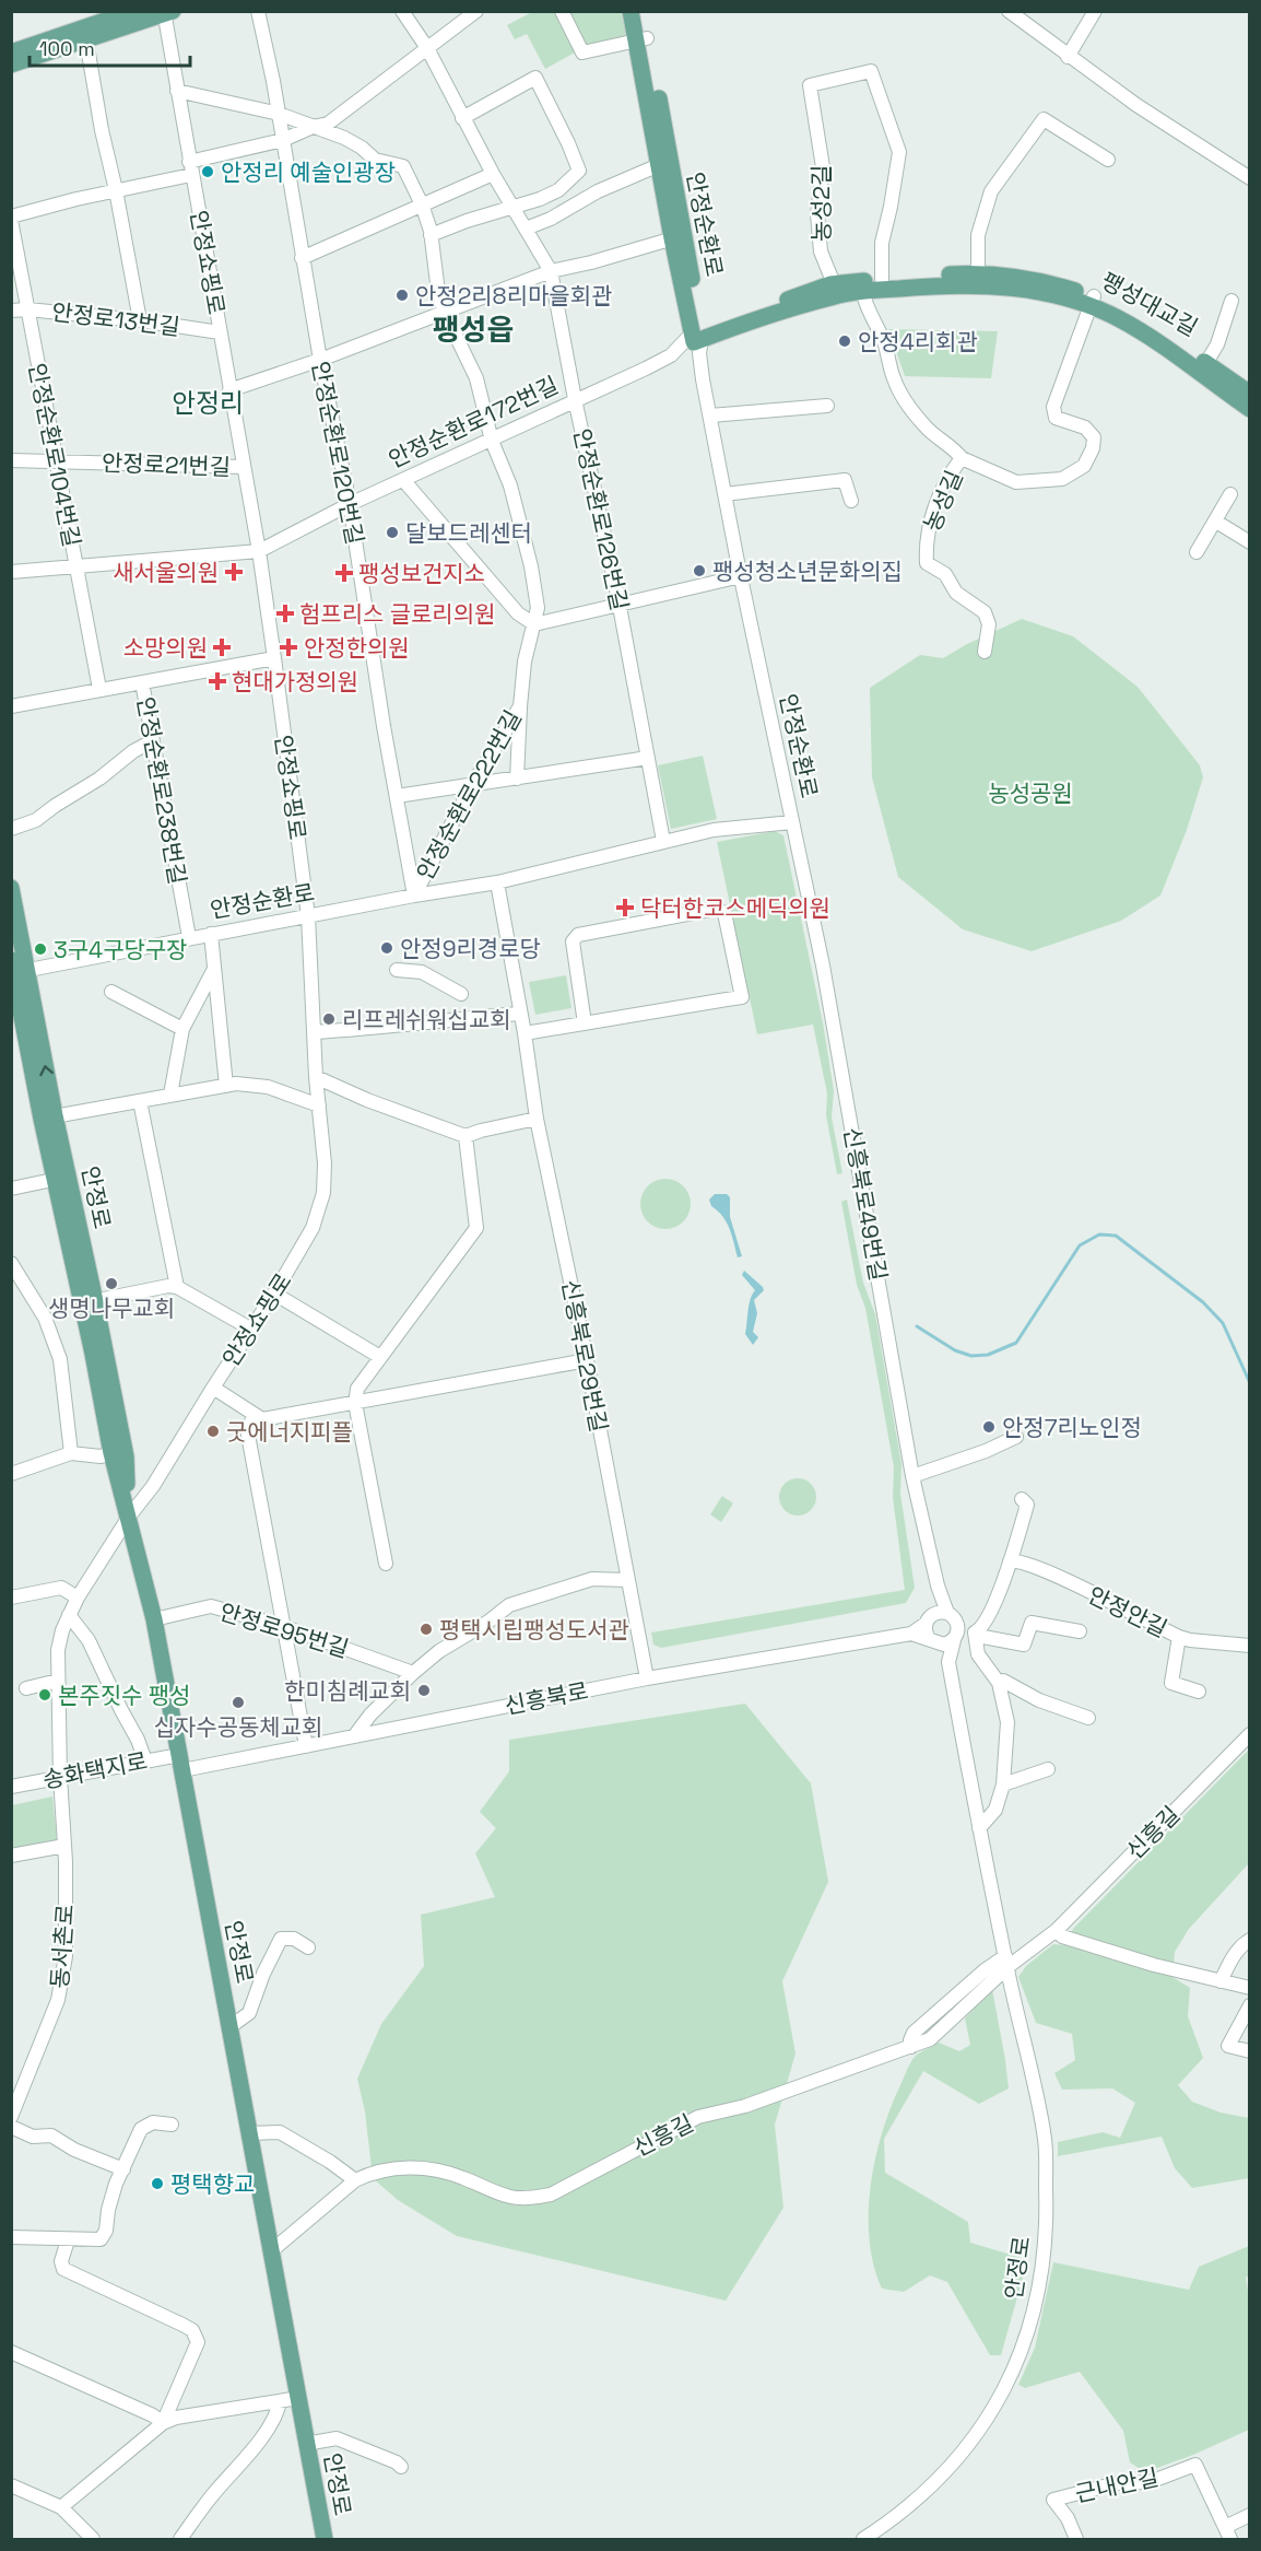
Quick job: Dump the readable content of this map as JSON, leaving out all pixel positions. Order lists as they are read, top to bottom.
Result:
{
  "streets": {
    "main road": ["안정순환로", "팽성대교길", "안정로"],
    "street": [
      "농성2길",
      "안정쇼핑로",
      "안정로13번길",
      "안정순환로172번길",
      "안정순환로120번길",
      "안정순환로104번길",
      "안정로21번길",
      "농성길",
      "안정순환로126번길",
      "안정순환로238번길",
      "안정순환로222번길",
      "신흥북로49번길",
      "신흥북로29번길",
      "안정안길",
      "안정로95번길",
      "신흥북로",
      "송화택지로",
      "신흥길",
      "동서촌로",
      "근내안길"
    ]
  },
  "crossings": [
    ["농성2길", "팽성대교길"],
    ["안정순환로", "안정쇼핑로"],
    ["안정순환로", "팽성대교길"],
    ["안정순환로", "안정순환로172번길"],
    ["안정순환로", "안정순환로120번길"],
    ["안정순환로", "안정순환로126번길"],
    ["안정순환로", "안정순환로238번길"],
    ["안정순환로", "안정순환로222번길"],
    ["안정순환로", "안정로"],
    ["안정순환로", "신흥북로49번길"],
    ["안정순환로", "신흥북로29번길"],
    ["안정쇼핑로", "안정로13번길"],
    ["안정쇼핑로", "안정순환로172번길"],
    ["안정쇼핑로", "안정로21번길"],
    ["안정쇼핑로", "안정순환로222번길"],
    ["안정쇼핑로", "안정로"],
    ["안정쇼핑로", "동서촌로"],
    ["팽성대교길", "안정순환로172번길"],
    ["팽성대교길", "농성길"],
    ["안정로13번길", "안정순환로104번길"],
    ["안정순환로172번길", "안정순환로120번길"],
    ["안정순환로172번길", "안정순환로126번길"],
    ["안정순환로172번길", "안정순환로222번길"],
    ["안정순환로120번길", "안정순환로222번길"],
    ["안정순환로104번길", "안정로21번길"],
    ["안정로", "안정로95번길"],
    ["안정로", "신흥북로"],
    ["안정로", "송화택지로"],
    ["안정로", "신흥길"],
    ["안정로", "동서촌로"],
    ["신흥북로29번길", "신흥북로"],
    ["신흥북로", "송화택지로"],
    ["송화택지로", "동서촌로"]
  ],
  "districts": ["팽성읍", "안정리"],
  "parks": ["농성공원"],
  "places": {
    "other": [
      "안정리 예술인광장",
      "안정2리8리마을회관",
      "안정4리회관",
      "달보드레센터",
      "팽성청소년문화의집",
      "안정9리경로당",
      "3구4구당구장",
      "리프레쉬워십교회",
      "생명나무교회",
      "안정7리노인정",
      "굿에너지피플",
      "평택시립팽성도서관",
      "한미침례교회",
      "본주짓수 팽성",
      "십자수공동체교회",
      "평택향교"
    ],
    "health": [
      "새서울의원",
      "팽성보건지소",
      "험프리스 글로리의원",
      "소망의원",
      "안정한의원",
      "현대가정의원",
      "닥터한코스메딕의원"
    ]
  },
  "scale_bar": "100 m"
}
